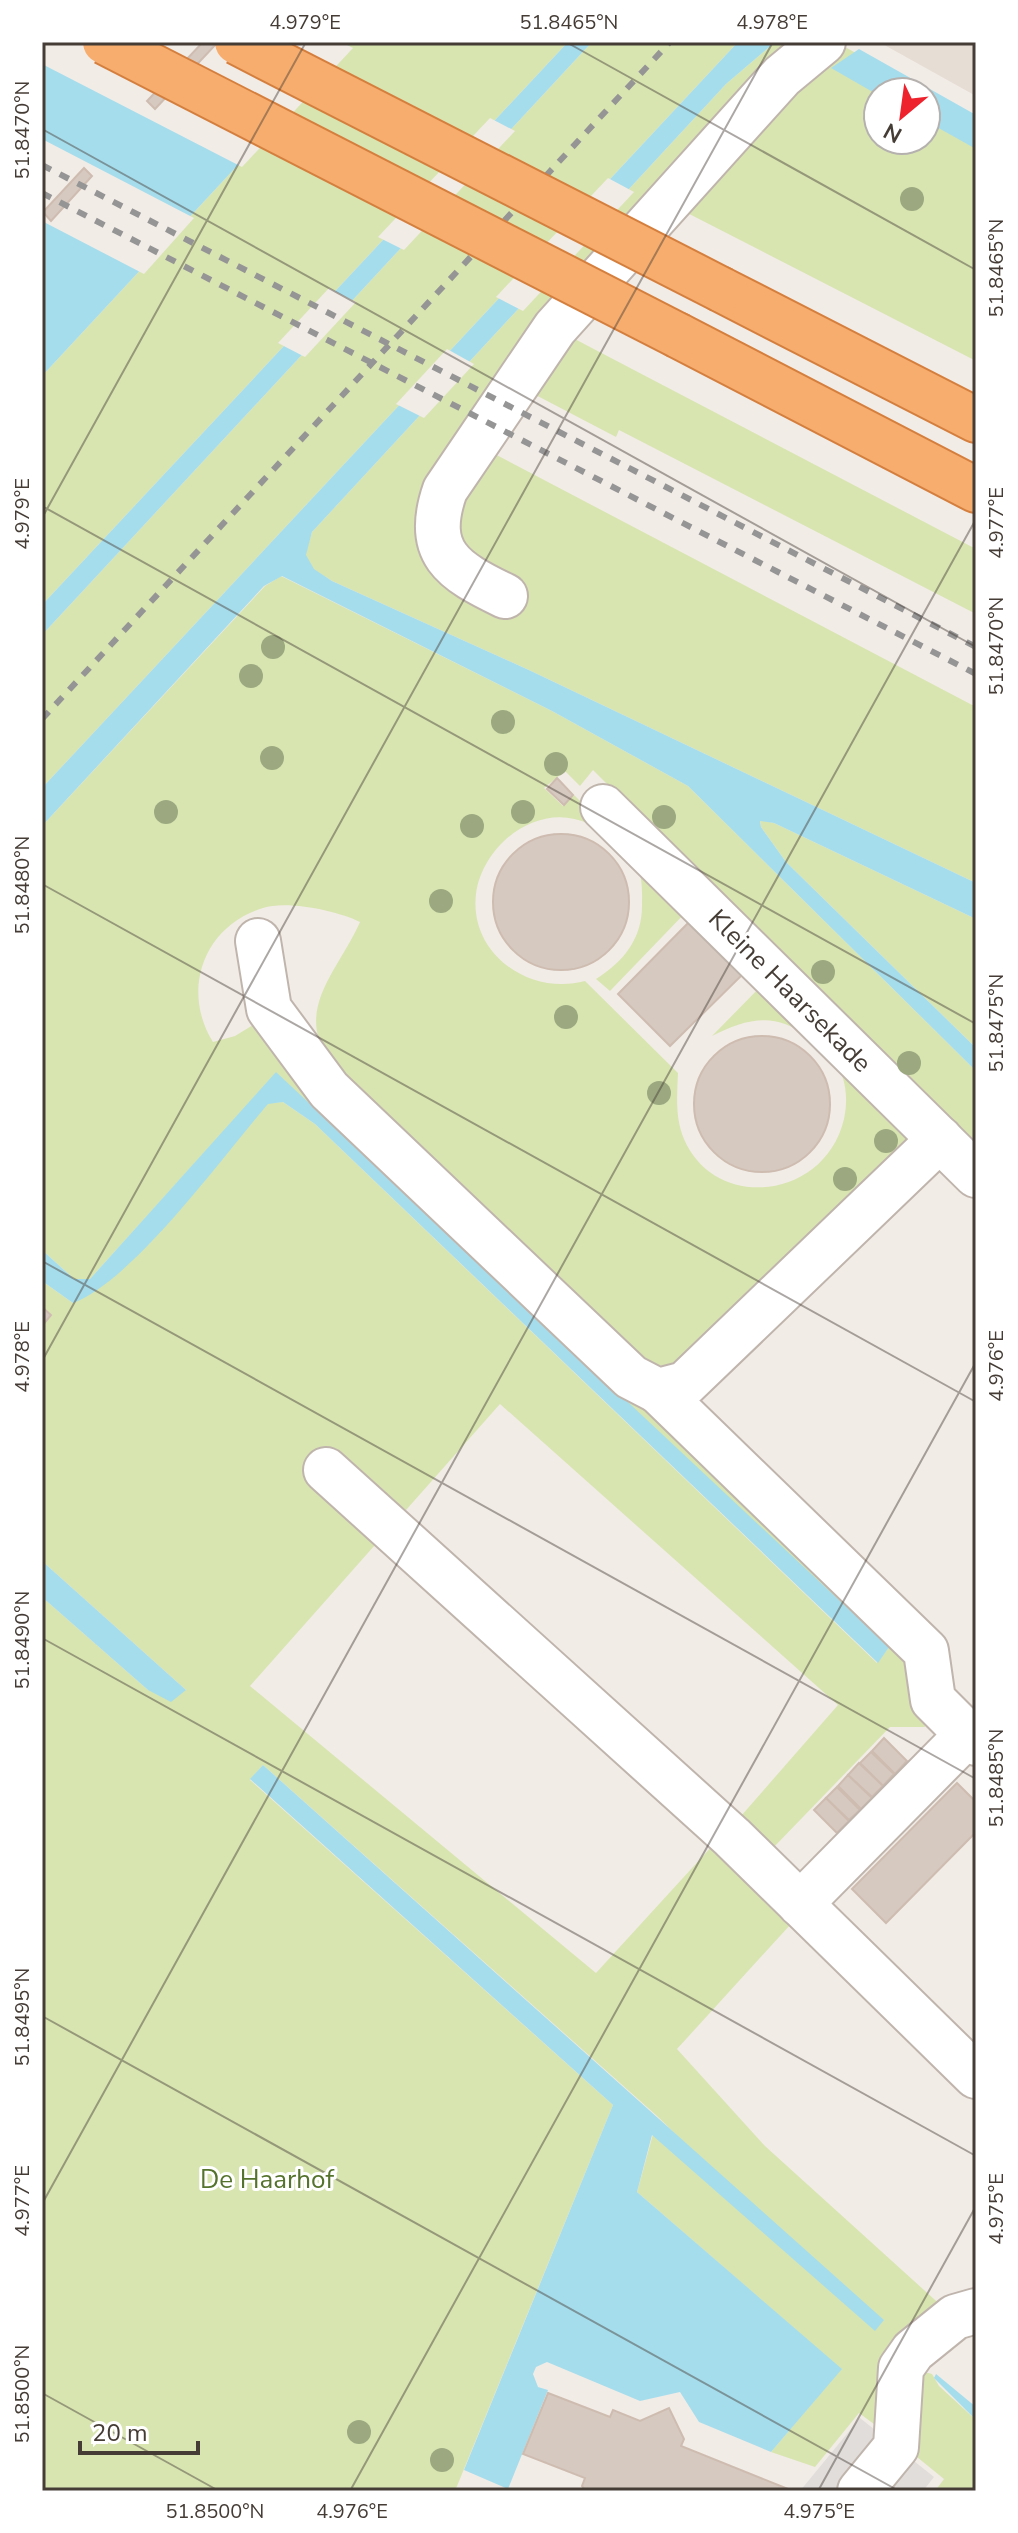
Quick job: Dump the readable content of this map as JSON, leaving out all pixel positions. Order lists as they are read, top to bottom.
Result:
{
  "streets": {
    "lane": ["Kleine Haarsekade"]
  },
  "parks": ["De Haarhof"],
  "scale_bar": "20 m",
  "north": "bottom left",
  "coordinates": [
    "4.979°E",
    "51.8465°N",
    "4.978°E",
    "51.8470°N",
    "4.977°E",
    "51.8480°N",
    "51.8475°N",
    "4.976°E",
    "51.8490°N",
    "51.8485°N",
    "51.8495°N",
    "4.975°E",
    "51.8500°N"
  ]
}
